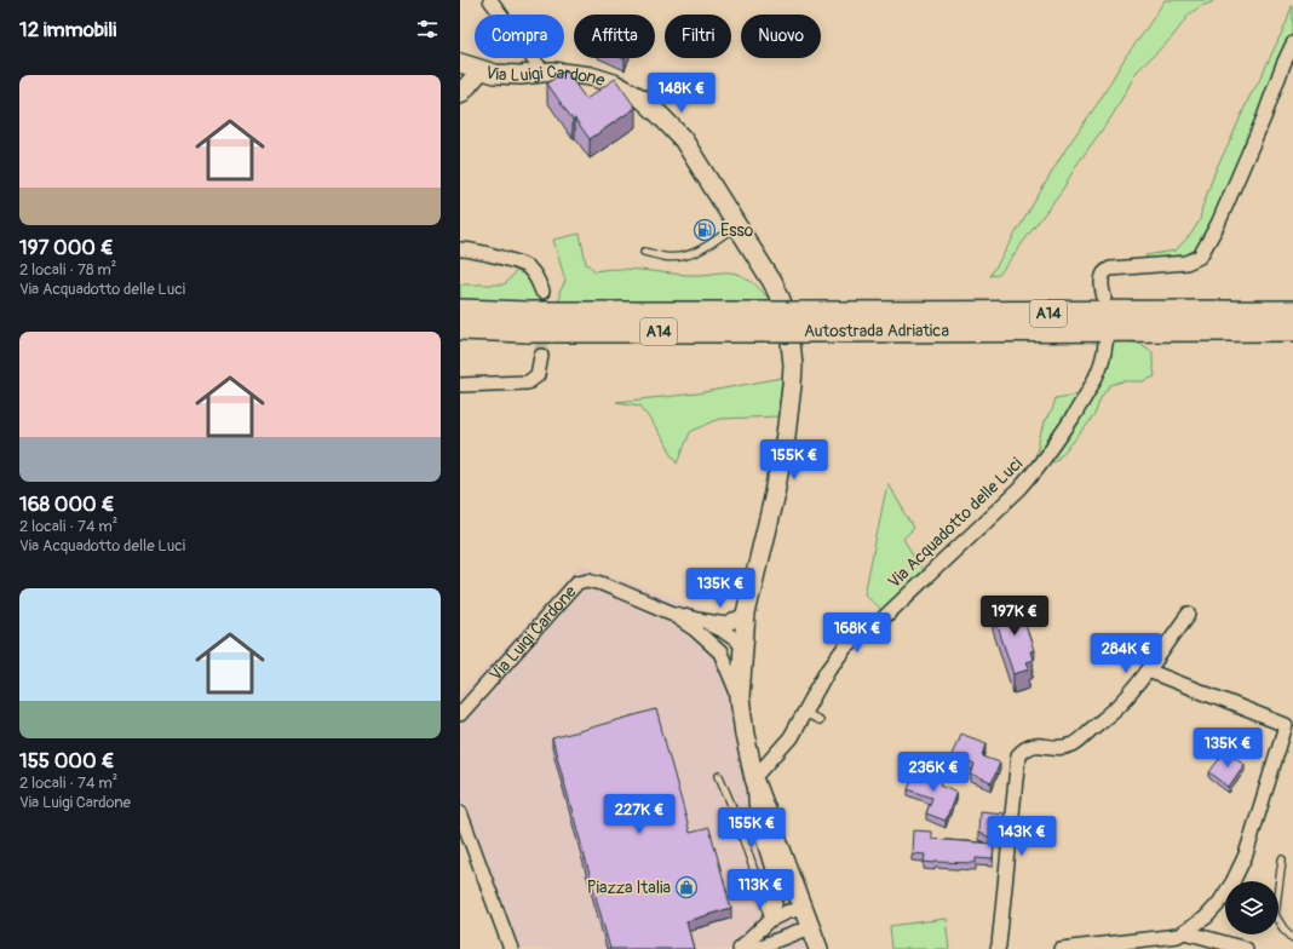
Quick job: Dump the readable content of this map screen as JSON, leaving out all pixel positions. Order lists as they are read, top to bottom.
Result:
{
  "streets": {
    "highway": ["A14", "Autostrada Adriatica"],
    "main road": ["Via Luigi Cardone"],
    "street": ["Via Acquadotto delle Luci"]
  },
  "crossings": [
    ["Via Luigi Cardone", "Via Acquadotto delle Luci"]
  ],
  "places": {
    "fuel station": ["Esso"],
    "shop": ["Piazza Italia"]
  },
  "page": {
    "heading": "12 immobili",
    "chip": [
      "Compra",
      "Affitta",
      "Filtri",
      "Nuovo"
    ],
    "list": [
      {
        "name": "197 000 €",
        "note": "2 locali · 78 m² · Via Acquadotto delle Luci"
      },
      {
        "name": "168 000 €",
        "note": "2 locali · 74 m² · Via Acquadotto delle Luci"
      },
      {
        "name": "155 000 €",
        "note": "2 locali · 74 m² · Via Luigi Cardone"
      }
    ],
    "price": [
      "148K €",
      "155K €",
      "135K €",
      "197K €",
      "168K €",
      "284K €",
      "135K €",
      "236K €",
      "227K €",
      "155K €",
      "143K €",
      "113K €"
    ]
  }
}
